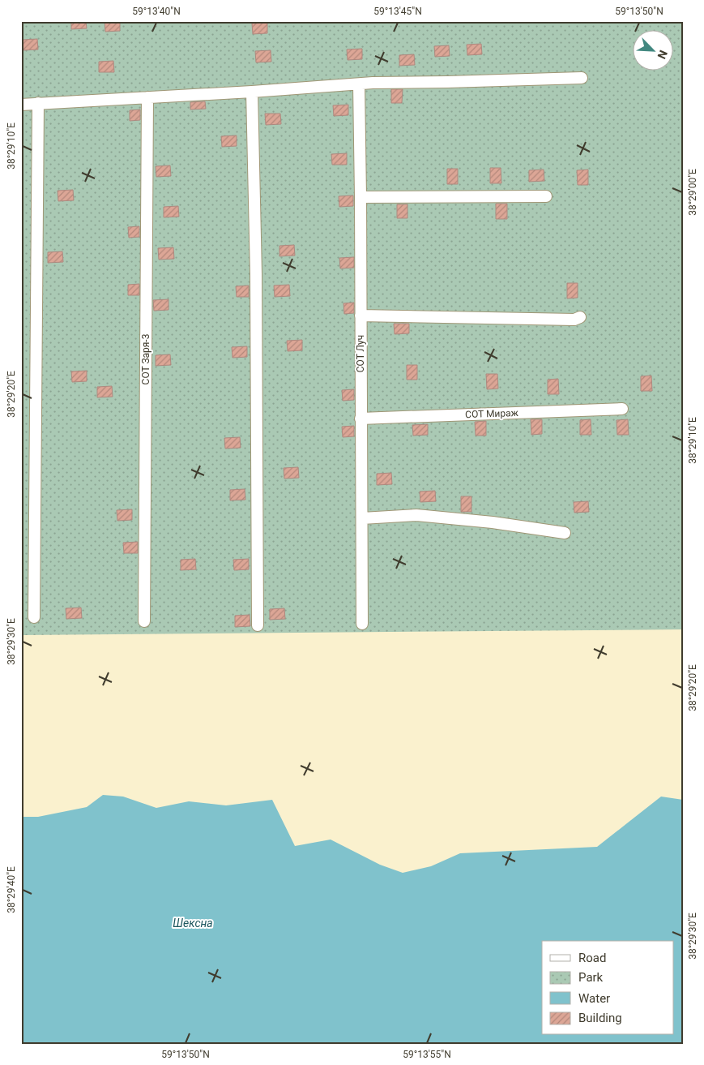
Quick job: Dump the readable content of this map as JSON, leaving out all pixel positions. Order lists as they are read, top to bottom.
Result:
{
  "streets": {
    "street": ["СОТ Луч", "СОТ Заря-3", "СОТ Мираж"]
  },
  "crossings": [
    ["СОТ Луч", "СОТ Мираж"]
  ],
  "water": ["Шексна"],
  "legend": [
    "Road",
    "Park",
    "Water",
    "Building"
  ],
  "north": "bottom right",
  "coordinates": [
    "59°13'40\"N",
    "59°13'45\"N",
    "59°13'50\"N",
    "38°29'10\"E",
    "38°29'00\"E",
    "38°29'20\"E",
    "38°29'30\"E",
    "38°29'40\"E",
    "59°13'55\"N"
  ]
}
